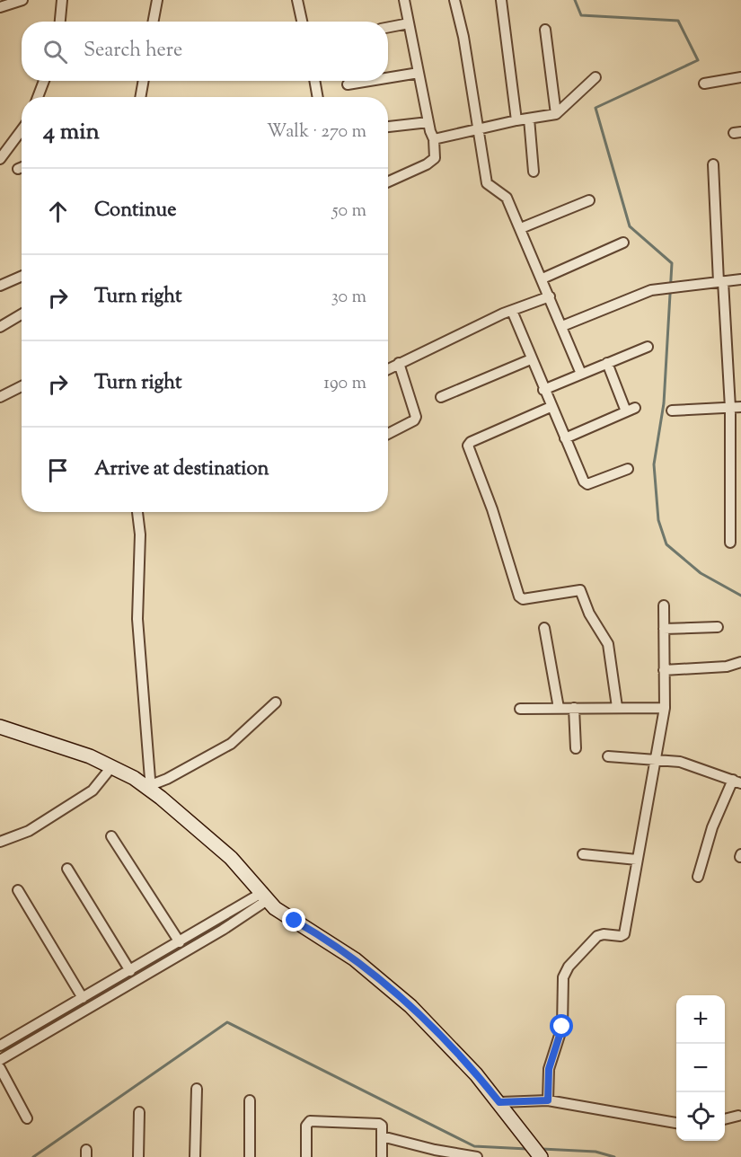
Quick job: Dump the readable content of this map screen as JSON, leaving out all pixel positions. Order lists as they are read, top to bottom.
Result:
{
  "page": {
    "search": "Search here",
    "heading": ["4 min", "Walk · 270 m"],
    "list": [
      ["Continue", "50 m"],
      ["Turn right", "30 m"],
      ["Turn right", "190 m"],
      "Arrive at destination"
    ],
    "map_buttons": ["+", "−"]
  }
}
